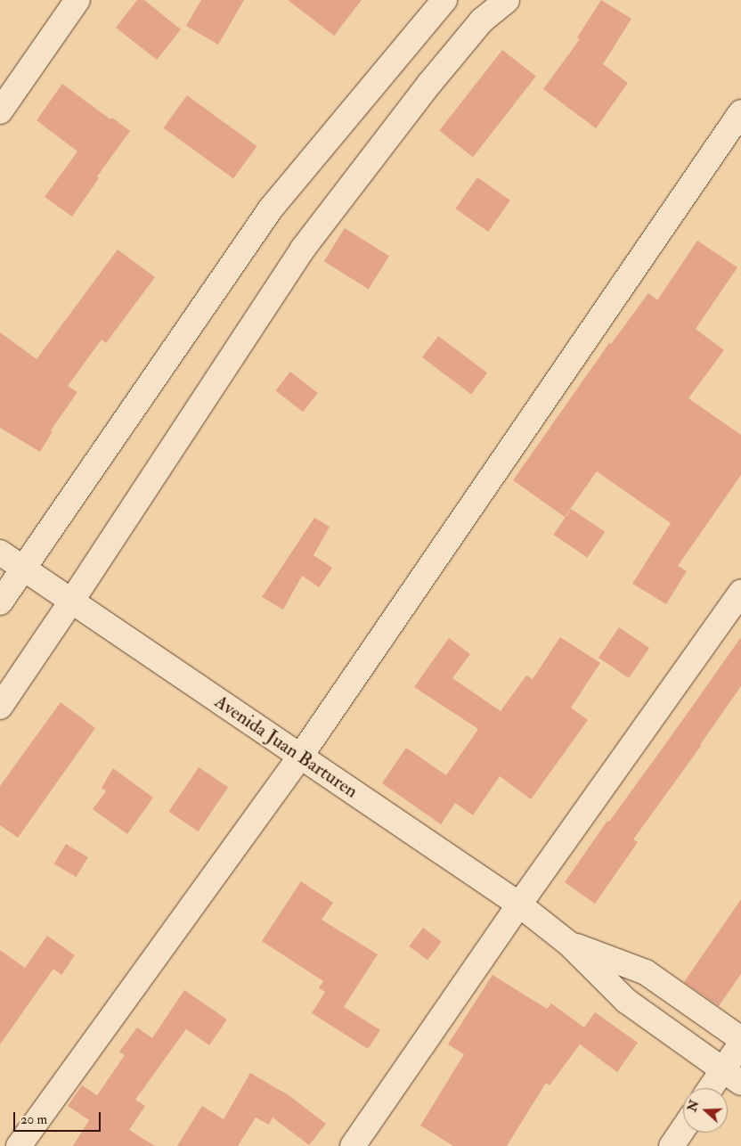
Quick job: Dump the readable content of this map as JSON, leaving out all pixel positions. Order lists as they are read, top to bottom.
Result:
{
  "streets": {
    "street": ["Avenida Juan Barturen"]
  },
  "scale_bar": "20 m",
  "north": "left"
}
